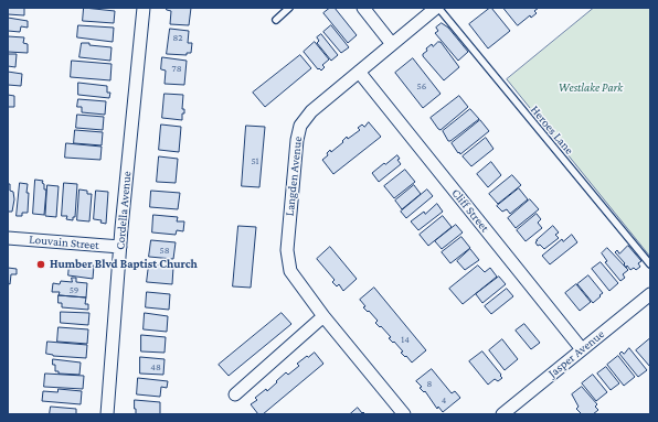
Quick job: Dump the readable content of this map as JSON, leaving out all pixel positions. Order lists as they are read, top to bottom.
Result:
{
  "streets": {
    "street": [
      "Langden Avenue",
      "Cordella Avenue",
      "Cliff Street",
      "Louvain Street",
      "Jasper Avenue"
    ],
    "lane": ["Heroes Lane"]
  },
  "crossings": [
    ["Heroes Lane", "Langden Avenue"],
    ["Langden Avenue", "Cliff Street"],
    ["Cordella Avenue", "Louvain Street"],
    ["Cliff Street", "Jasper Avenue"]
  ],
  "parks": ["Westlake Park"],
  "places": ["Humber Blvd Baptist Church"],
  "house_numbers": [
    "82",
    "78",
    "56",
    "51",
    "58",
    "59",
    "14",
    "48",
    "8",
    "4"
  ]
}
